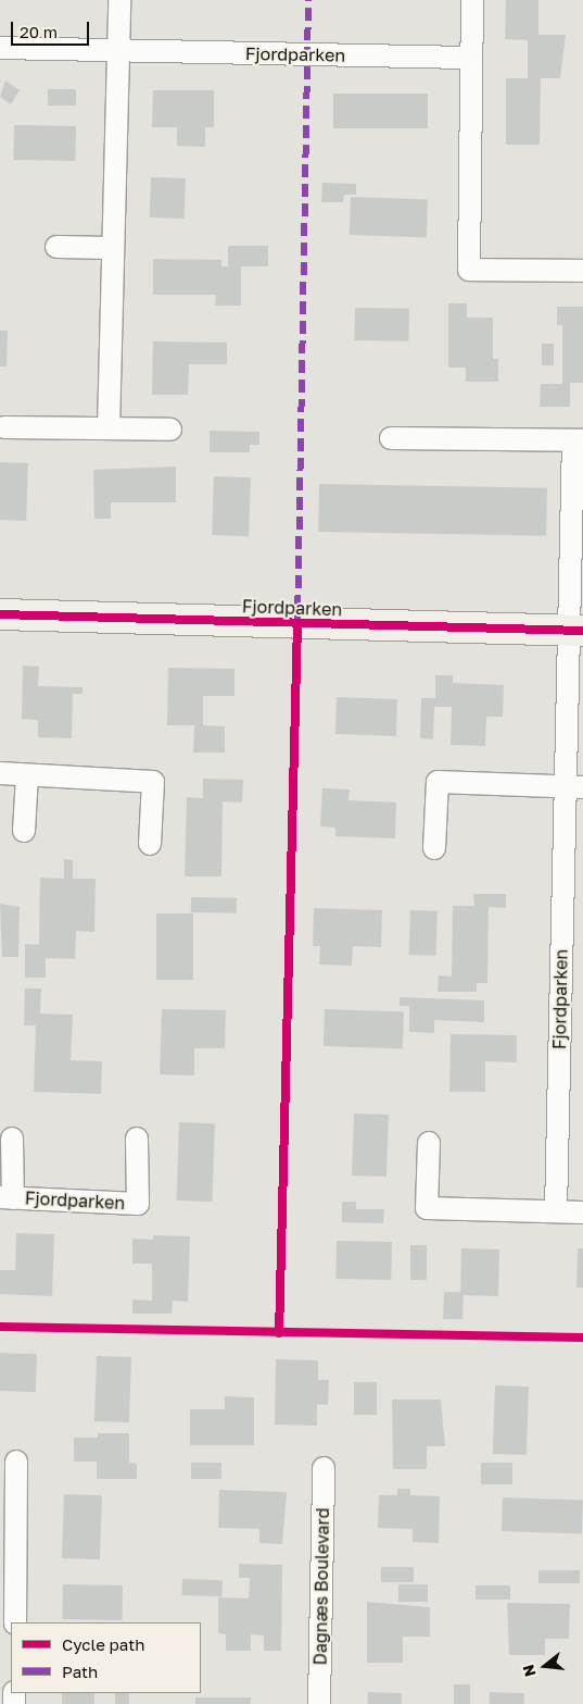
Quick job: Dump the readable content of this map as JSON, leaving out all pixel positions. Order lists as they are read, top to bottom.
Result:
{
  "streets": {
    "street": ["Fjordparken", "Dagnæs Boulevard"]
  },
  "legend": ["Cycle path", "Path"],
  "scale_bar": "20 m",
  "north": "left"
}
